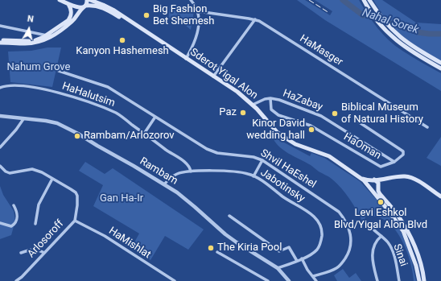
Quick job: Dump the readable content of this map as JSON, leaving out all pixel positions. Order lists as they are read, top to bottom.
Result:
{
  "streets": {
    "main road": ["Sderot Yigal Alon"],
    "street": [
      "HaMasger",
      "HaHalutsim",
      "HaZabay",
      "HaOman",
      "Shvil HaEshel",
      "Rambam",
      "Jabotinsky",
      "Arlosoroff",
      "HaMishlat",
      "Sinai"
    ]
  },
  "crossings": [
    ["HaHalutsim", "Jabotinsky"],
    ["HaZabay", "HaOman"],
    ["Rambam", "Jabotinsky"],
    ["Arlosoroff", "HaMishlat"]
  ],
  "water": ["Nahal Sorek"],
  "parks": ["Nahum Grove", "Gan Ha-Ir"],
  "places": [
    "Big Fashion Bet Shemesh",
    "Kanyon Hashemesh",
    "Paz",
    "Biblical Museum of Natural History",
    "Kinor David wedding hall",
    "Rambam/Arlozorov",
    "Levi Eshkol Blvd/Yigal Alon Blvd",
    "The Kiria Pool"
  ],
  "north": "top"
}
